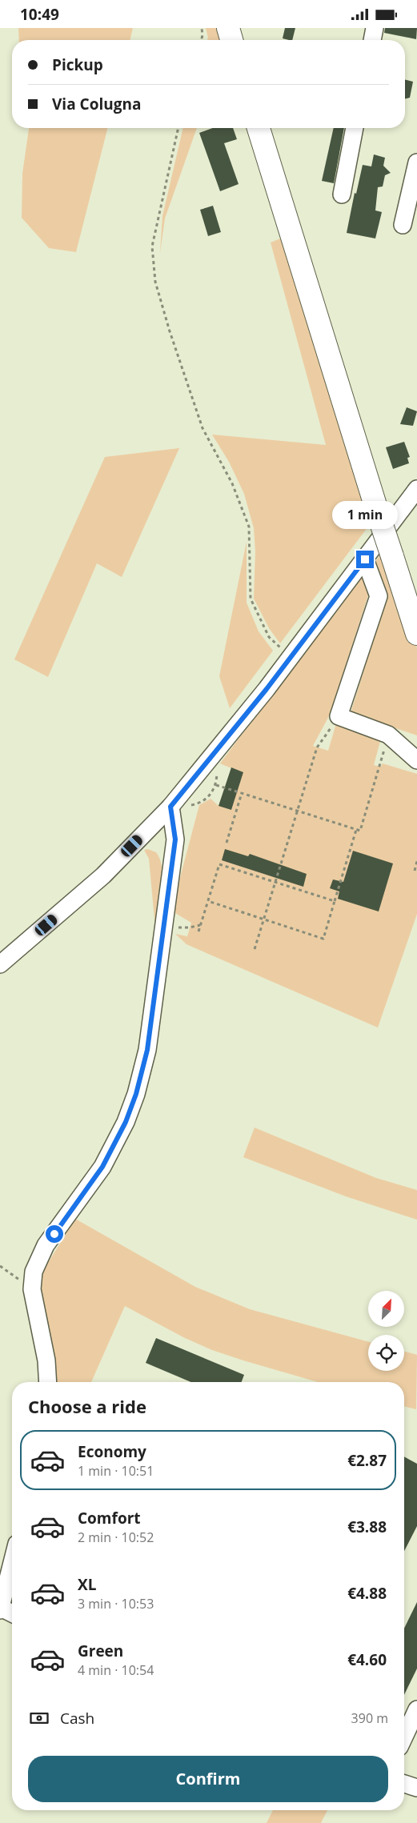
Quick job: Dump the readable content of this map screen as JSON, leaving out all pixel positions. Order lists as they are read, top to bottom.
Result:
{
  "north": "top right",
  "page": {
    "status": "10:49",
    "banner": ["Pickup", "Via Colugna"],
    "bubble": "1 min",
    "heading": "Choose a ride",
    "list": [
      {
        "name": "Economy",
        "note": "1 min · 10:51",
        "value": "€2.87"
      },
      {
        "name": "Comfort",
        "note": "2 min · 10:52",
        "value": "€3.88"
      },
      {
        "name": "XL",
        "note": "3 min · 10:53",
        "value": "€4.88"
      },
      {
        "name": "Green",
        "note": "4 min · 10:54",
        "value": "€4.60"
      }
    ],
    "pay": ["Cash", "390 m"],
    "buttons": "Confirm"
  }
}
